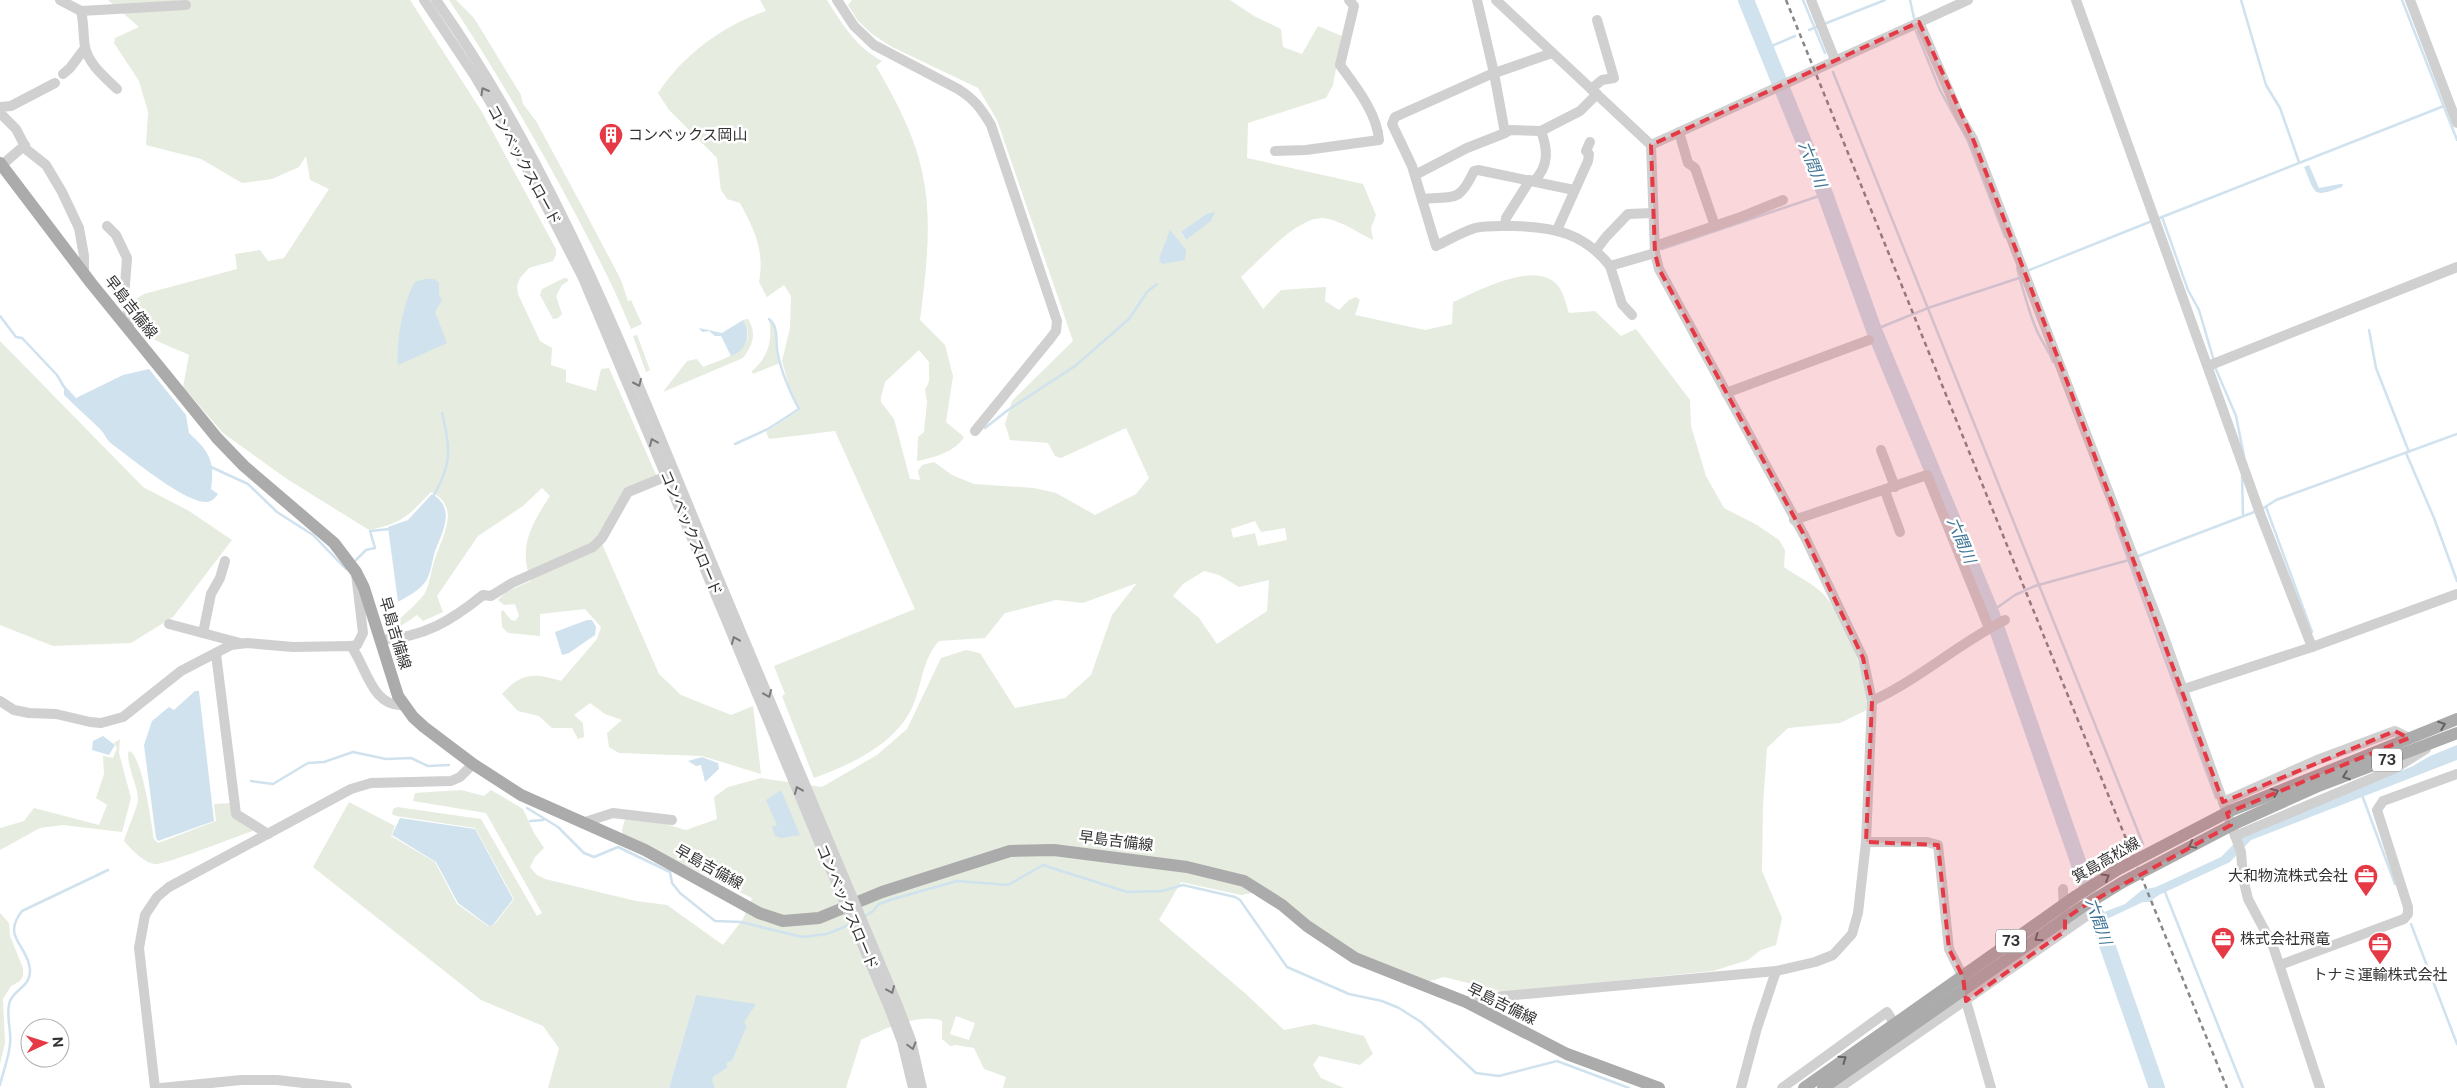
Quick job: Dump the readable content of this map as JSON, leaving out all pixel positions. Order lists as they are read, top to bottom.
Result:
{
  "streets": {
    "main road": ["早島吉備線", "73", "箕島高松線"],
    "street": ["コンベックスロード"]
  },
  "water": ["六間川"],
  "places": {
    "building": ["コンベックス岡山"],
    "office": ["大和物流株式会社", "株式会社飛竜", "トナミ運輸株式会社"]
  },
  "north": "right"
}
